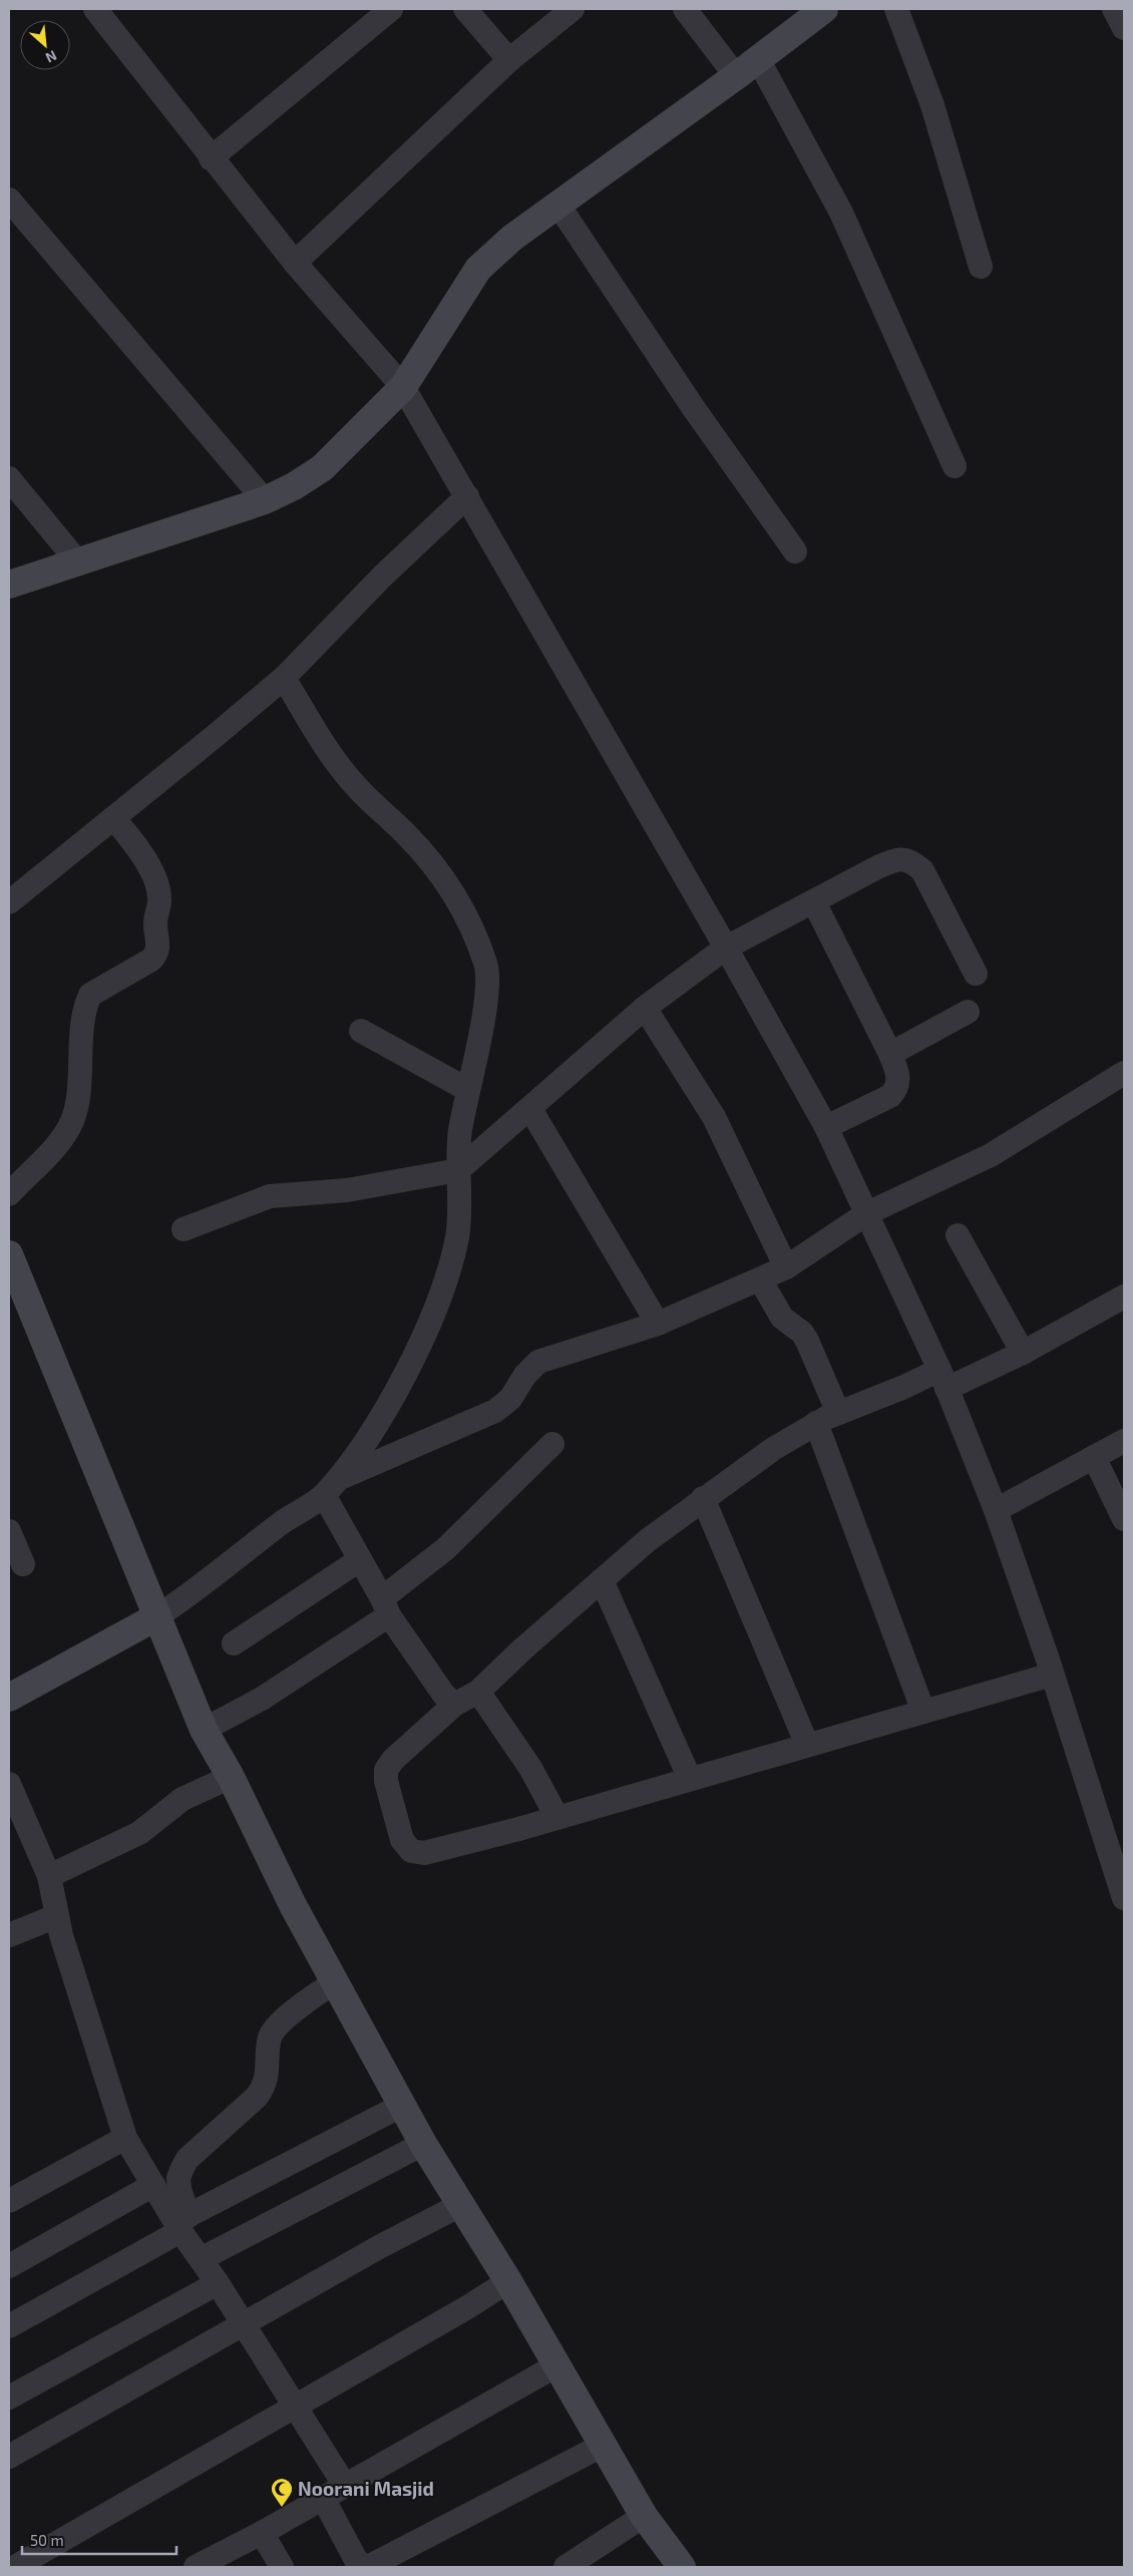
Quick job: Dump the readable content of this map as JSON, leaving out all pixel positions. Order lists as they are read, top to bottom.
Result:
{
  "places": {
    "mosque": ["Noorani Masjid"]
  },
  "scale_bar": "50 m",
  "north": "bottom right"
}
